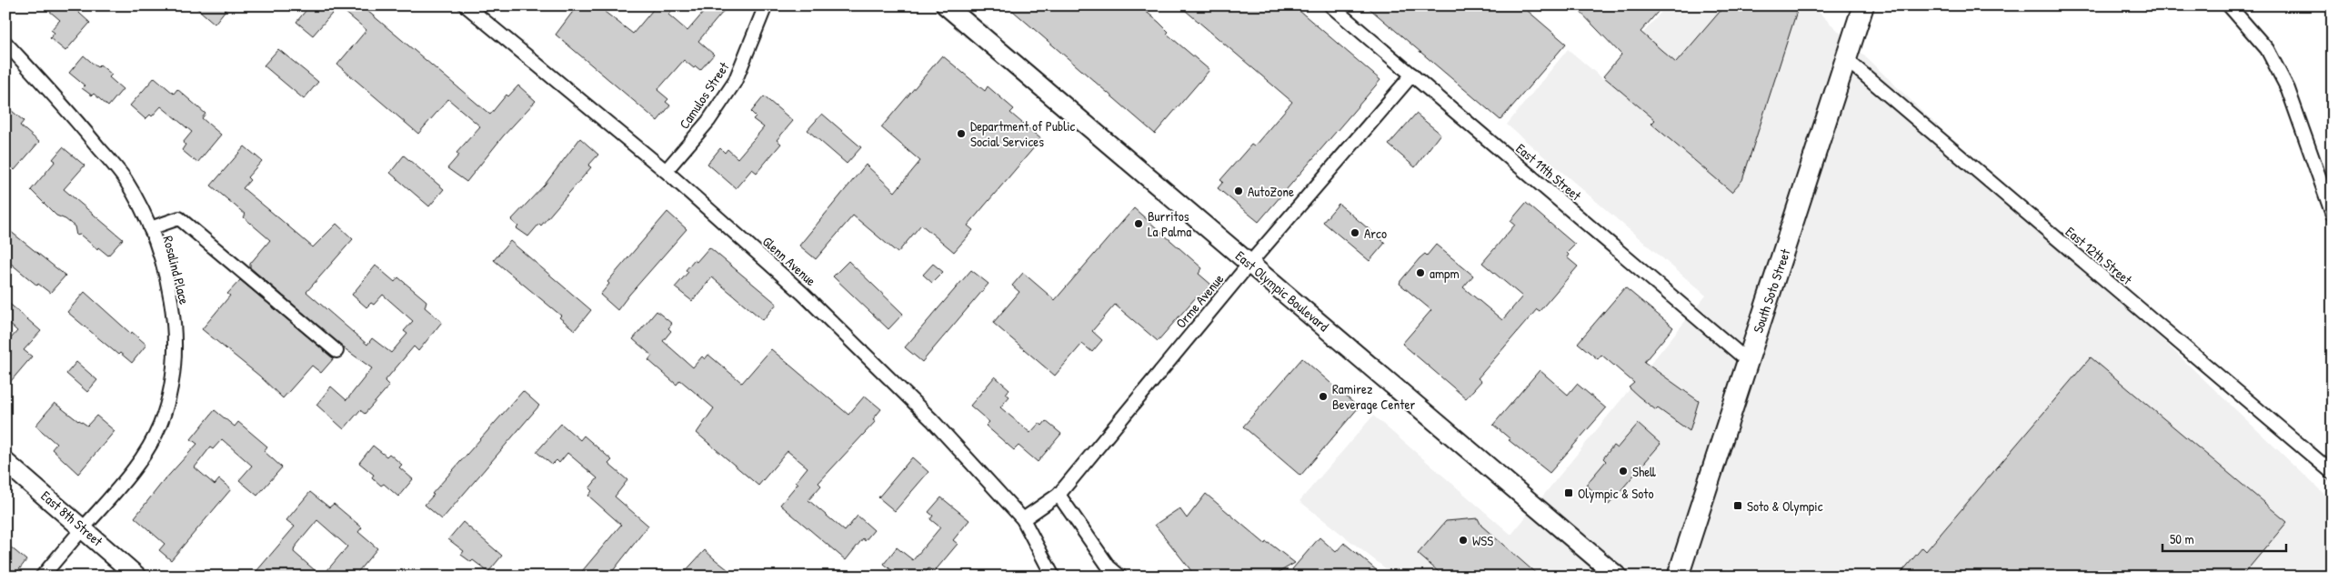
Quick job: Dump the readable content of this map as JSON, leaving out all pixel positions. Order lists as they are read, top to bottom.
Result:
{
  "streets": {
    "main road": ["East Olympic Boulevard", "South Soto Street", "East 8th Street"],
    "street": [
      "Camulos Street",
      "East 11th Street",
      "East 12th Street",
      "Glenn Avenue",
      "Rosalind Place",
      "Orme Avenue"
    ]
  },
  "crossings": [
    ["Camulos Street", "Glenn Avenue"],
    ["East 11th Street", "South Soto Street"],
    ["East 11th Street", "Orme Avenue"],
    ["East 12th Street", "South Soto Street"],
    ["Glenn Avenue", "Orme Avenue"],
    ["Rosalind Place", "East 8th Street"],
    ["East Olympic Boulevard", "Orme Avenue"]
  ],
  "places": {
    "other": [
      "Department of Public Social Services",
      "AutoZone",
      "Burritos La Palma",
      "Arco",
      "ampm",
      "Ramirez Beverage Center",
      "Shell",
      "WSS"
    ],
    "transit": ["Olympic & Soto", "Soto & Olympic"]
  },
  "scale_bar": "50 m"
}
